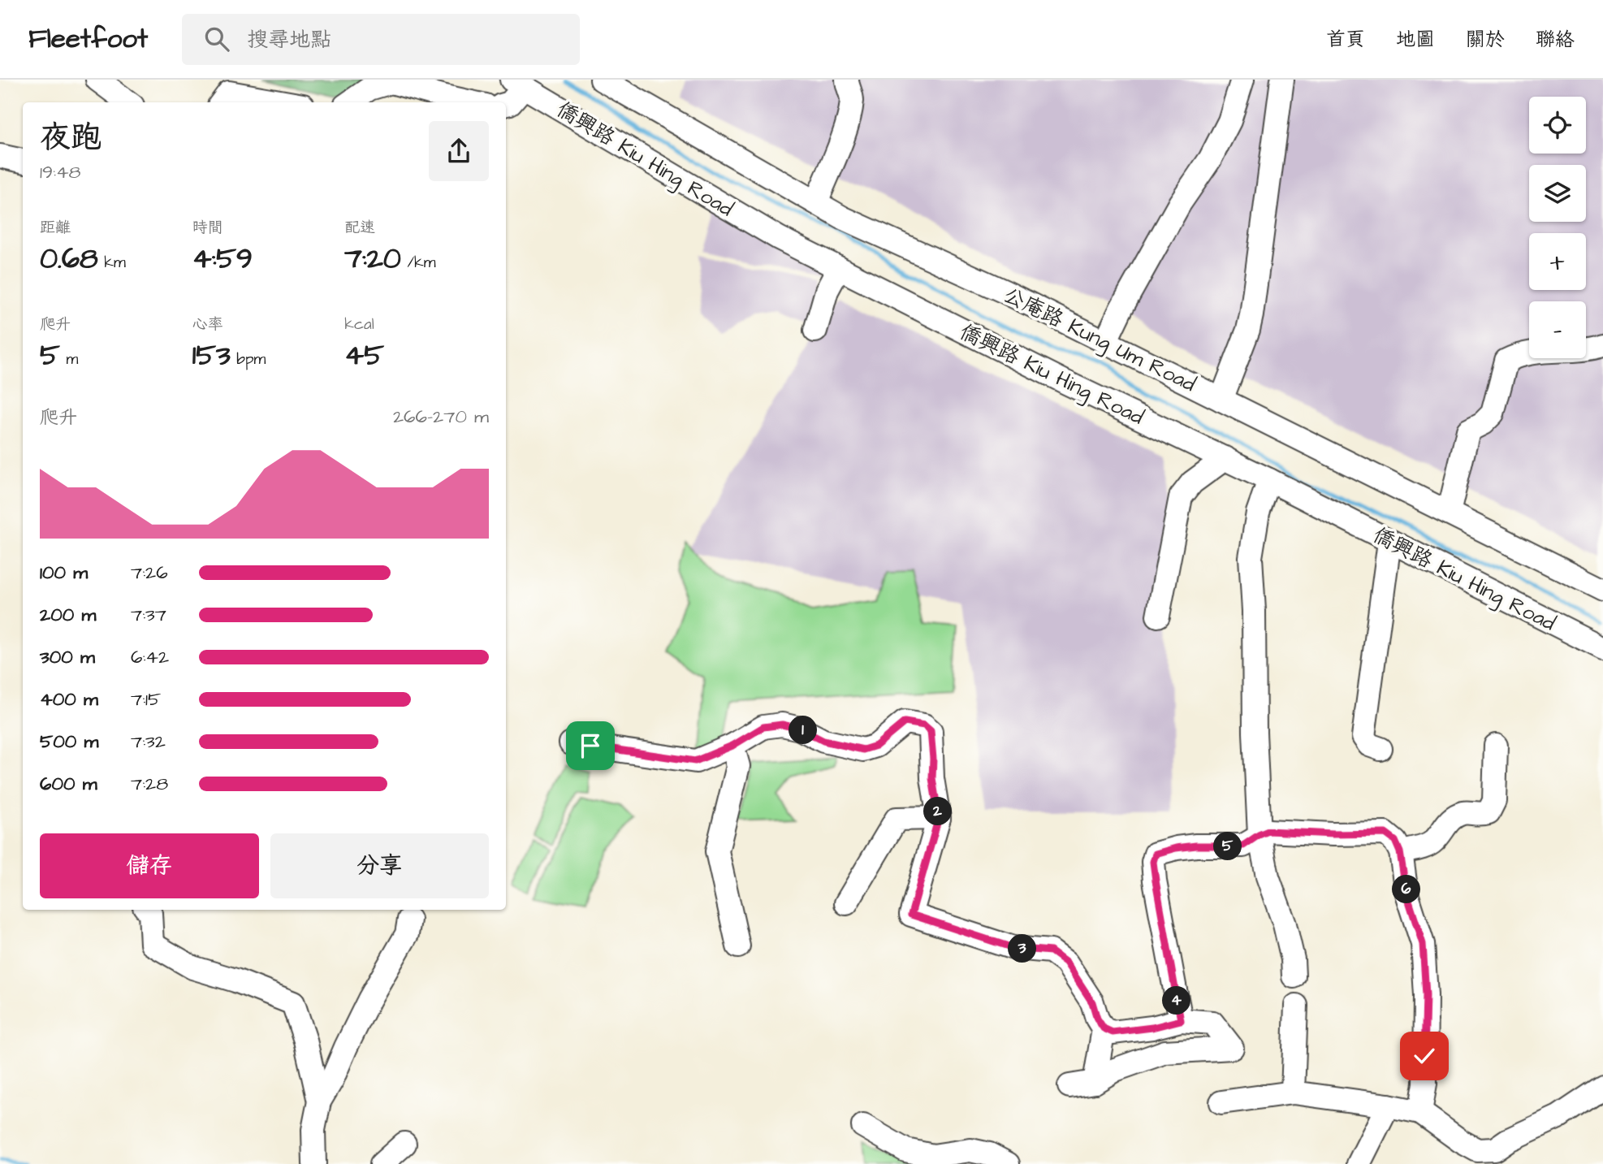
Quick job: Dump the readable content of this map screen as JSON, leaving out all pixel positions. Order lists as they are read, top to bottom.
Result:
{
  "streets": {
    "street": ["僑興路 Kiu Hing Road", "公庵路 Kung Um Road"]
  },
  "page": {
    "header": "Fleetfoot",
    "search": "搜尋地點",
    "nav": [
      "首頁",
      "地圖",
      "關於",
      "聯絡"
    ],
    "map_buttons": ["+", "−"],
    "heading": ["夜跑", "19:48"],
    "stats": [
      ["距離", "0.68 km"],
      ["時間", "4:59"],
      ["配速", "7:20 /km"],
      ["爬升", "5 m"],
      ["心率", "153 bpm"],
      ["kcal", "45"]
    ],
    "chart": ["爬升", "266–270 m"],
    "list": [
      {
        "name": "100 m",
        "note": "7:26"
      },
      {
        "name": "200 m",
        "note": "7:37"
      },
      {
        "name": "300 m",
        "note": "6:42"
      },
      {
        "name": "400 m",
        "note": "7:15"
      },
      {
        "name": "500 m",
        "note": "7:32"
      },
      {
        "name": "600 m",
        "note": "7:28"
      }
    ],
    "pins": [
      "1",
      "2",
      "5",
      "6",
      "3",
      "4"
    ],
    "buttons": ["儲存", "分享"]
  }
}
